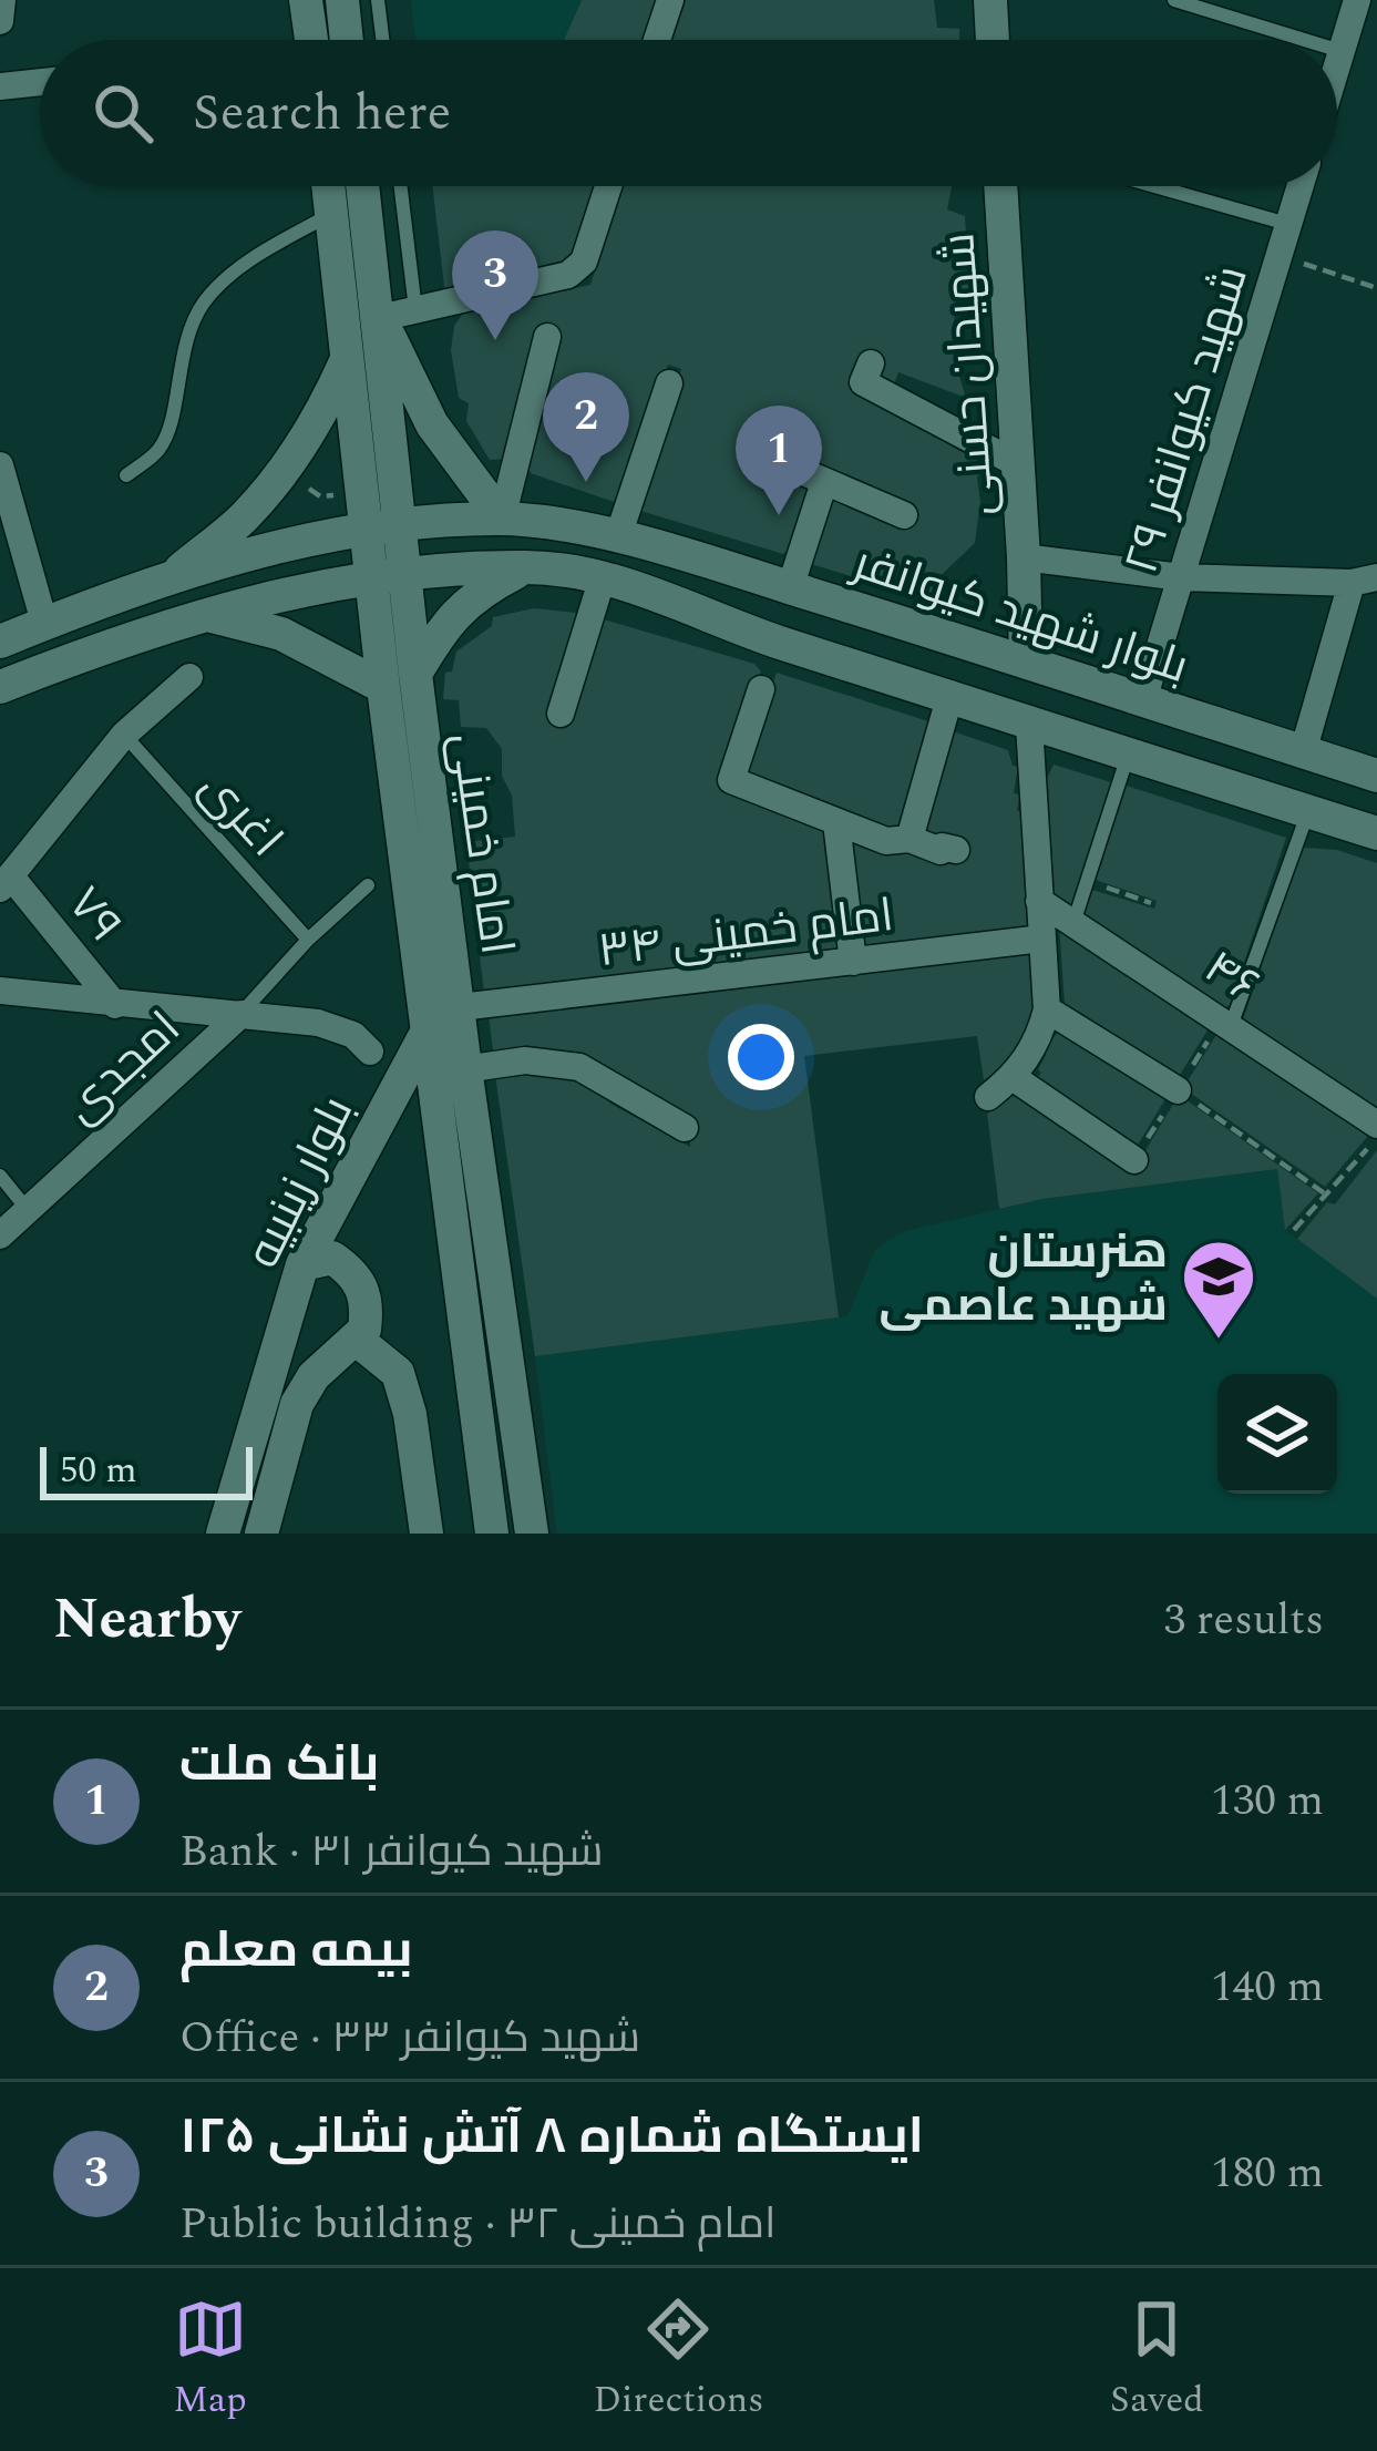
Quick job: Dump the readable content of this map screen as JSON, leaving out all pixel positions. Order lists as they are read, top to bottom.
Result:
{
  "streets": {
    "main road": [
      "شهیدان حسنی",
      "بلوار شهید کیوانفر",
      "امام خمینی",
      "بلوار زینبیه"
    ],
    "street": [
      "شهید کیوانفر ۲۹",
      "۷۹",
      "امام خمینی ۳۴",
      "۴۶",
      "امجدی"
    ],
    "lane": ["اغری"]
  },
  "crossings": [
    ["شهیدان حسنی", "بلوار شهید کیوانفر"],
    ["شهید کیوانفر ۲۹", "بلوار شهید کیوانفر"],
    ["بلوار شهید کیوانفر", "امام خمینی"],
    ["امام خمینی", "امام خمینی ۳۴"],
    ["امام خمینی", "بلوار زینبیه"]
  ],
  "places": {
    "school or university": ["هنرستان شهید عاصمی"]
  },
  "scale_bar": "50 m",
  "page": {
    "search": "Search here",
    "pins": ["3", "2", "1"],
    "scale": "50 m",
    "heading": ["Nearby", "3 results"],
    "list": [
      {
        "mark": "1",
        "name": "بانک ملت",
        "note": "Bank · شهید کیوانفر ۳۱",
        "value": "130 m"
      },
      {
        "mark": "2",
        "name": "بیمه معلم",
        "note": "Office · شهید کیوانفر ۳۳",
        "value": "140 m"
      },
      {
        "mark": "3",
        "name": "ایستگاه شماره ۸ آتش نشانی ۱۲۵",
        "note": "Public building · امام خمینی ۳۲",
        "value": "180 m"
      }
    ],
    "nav": ["Map", "Directions", "Saved"]
  }
}
